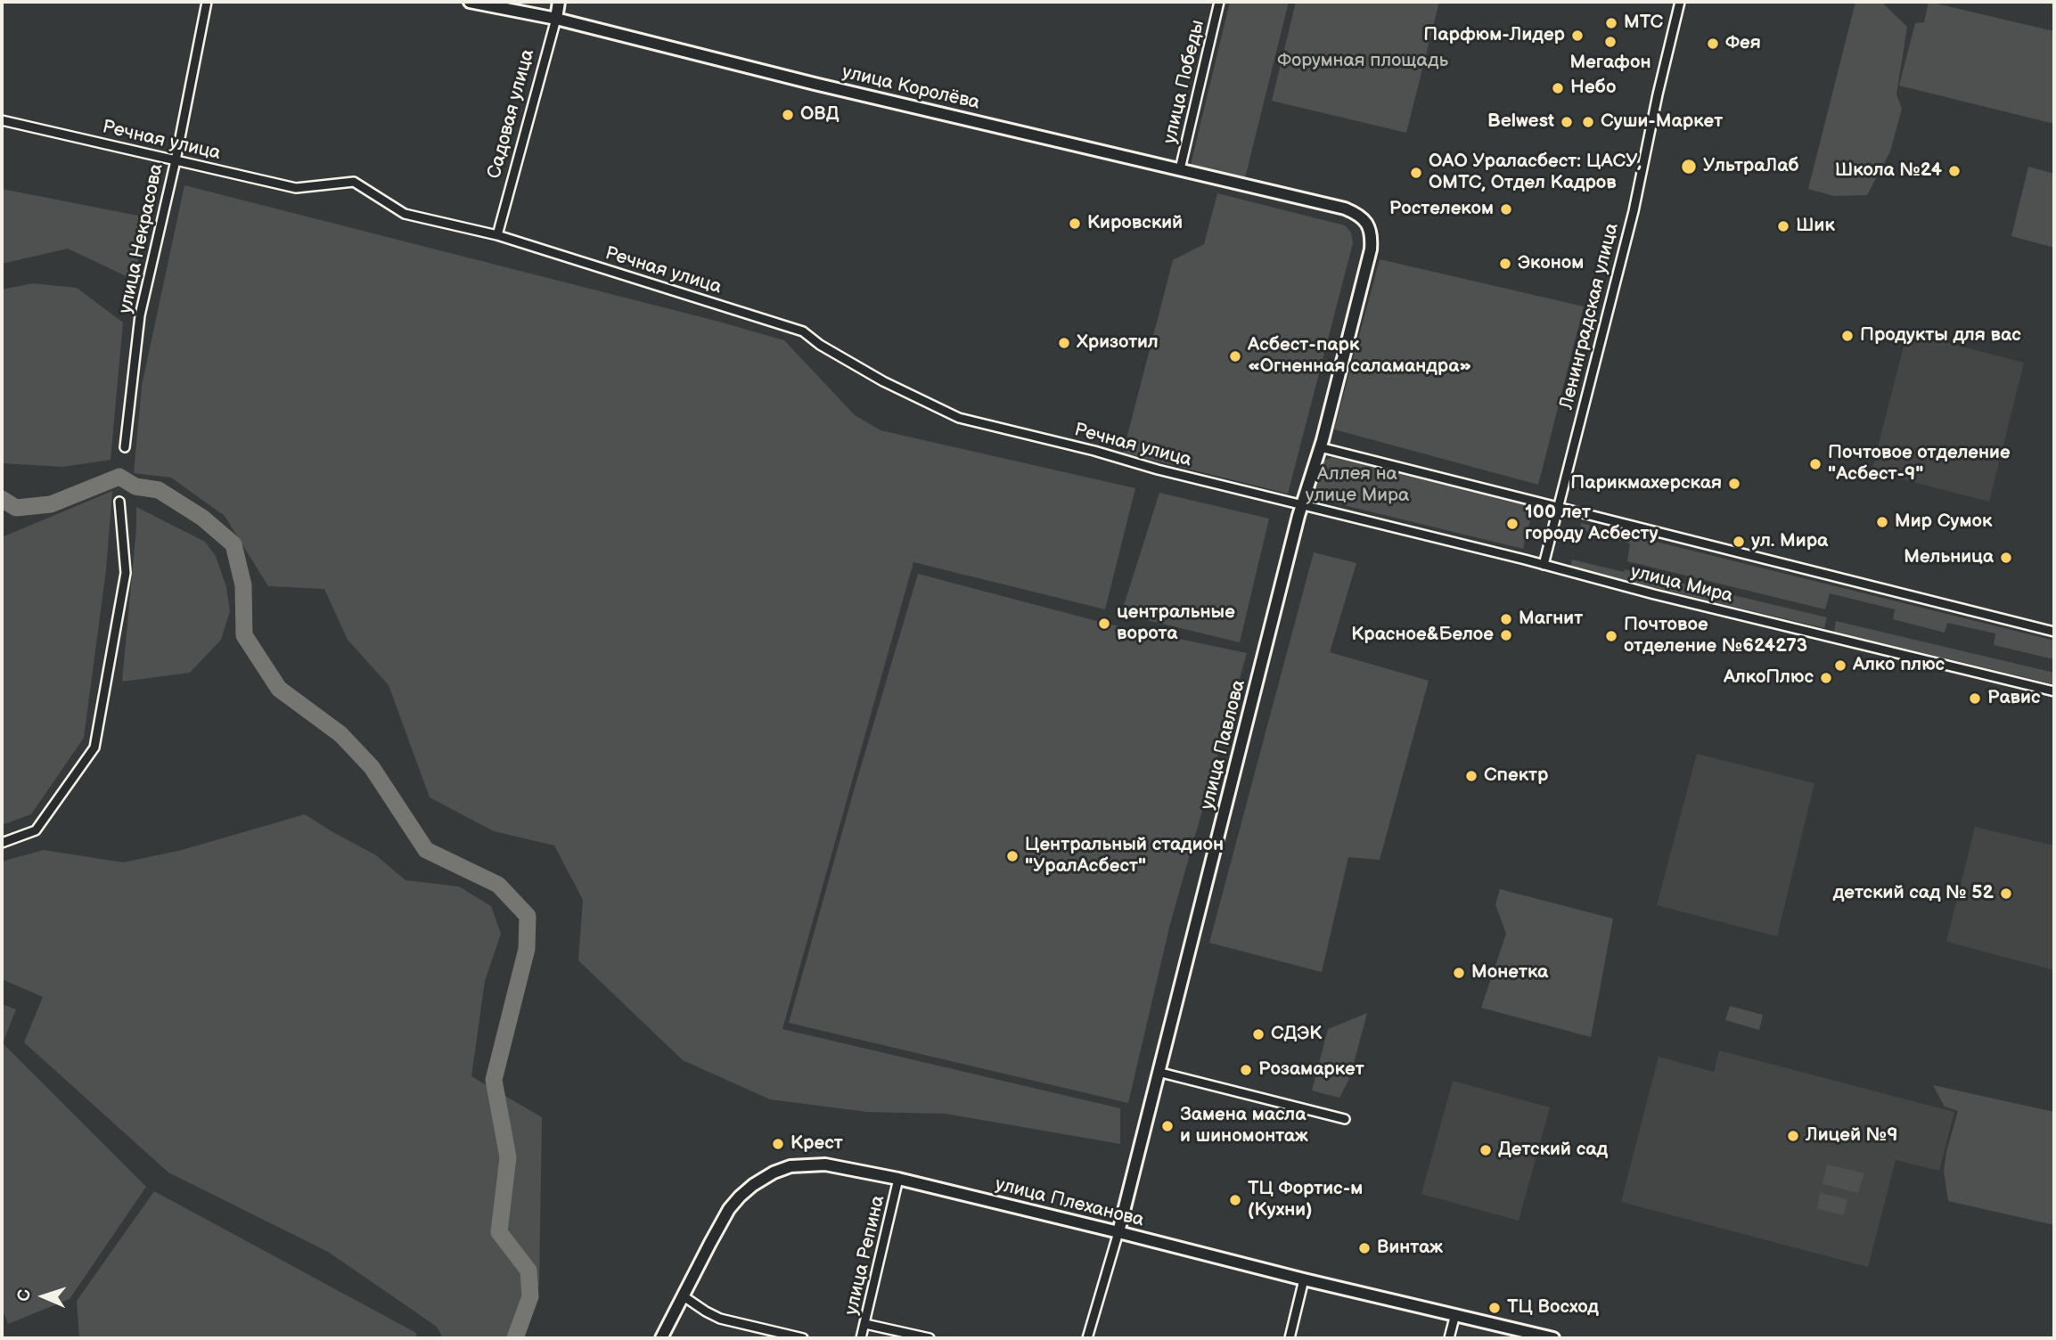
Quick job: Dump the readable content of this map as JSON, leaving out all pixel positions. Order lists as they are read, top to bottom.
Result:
{
  "streets": {
    "street": [
      "улица Победы",
      "улица Королёва",
      "Садовая улица",
      "Речная улица",
      "улица Некрасова",
      "Ленинградская улица",
      "улица Мира",
      "улица Павлова",
      "улица Плеханова",
      "улица Репина"
    ]
  },
  "crossings": [
    ["улица Победы", "улица Королёва"],
    ["улица Королёва", "Садовая улица"],
    ["улица Королёва", "улица Павлова"],
    ["Садовая улица", "Речная улица"],
    ["Речная улица", "улица Некрасова"],
    ["Речная улица", "улица Мира"],
    ["Речная улица", "улица Павлова"],
    ["Ленинградская улица", "улица Мира"],
    ["улица Мира", "улица Павлова"],
    ["улица Павлова", "улица Плеханова"],
    ["улица Плеханова", "улица Репина"]
  ],
  "parks": ["Форумная площадь", "Аллея на улице Мира"],
  "places": [
    "МТС",
    "Парфюм-Лидер",
    "Мегафон",
    "Фея",
    "Небо",
    "ОВД",
    "Belwest",
    "Суши-Маркет",
    "УльтраЛаб",
    "Школа №24",
    "ОАО Ураласбест: ЦАСУ, ОМТС, Отдел Кадров",
    "Ростелеком",
    "Кировский",
    "Шик",
    "Эконом",
    "Продукты для вас",
    "Хризотил",
    "Асбест-парк «Огненная саламандра»",
    "Почтовое отделение \"Асбест-9\"",
    "Парикмахерская",
    "Мир Сумок",
    "100 лет городу Асбесту",
    "ул. Мира",
    "Мельница",
    "Магнит",
    "центральные ворота",
    "Красное&Белое",
    "Почтовое отделение №624273",
    "Алко плюс",
    "АлкоПлюс",
    "Равис",
    "Спектр",
    "Центральный стадион \"УралАсбест\"",
    "детский сад № 52",
    "Монетка",
    "СДЭК",
    "Розамаркет",
    "Замена масла и шиномонтаж",
    "Лицей №9",
    "Крест",
    "Детский сад",
    "ТЦ Фортис-м (Кухни)",
    "Винтаж",
    "ТЦ Восход"
  ],
  "north": "left"
}
